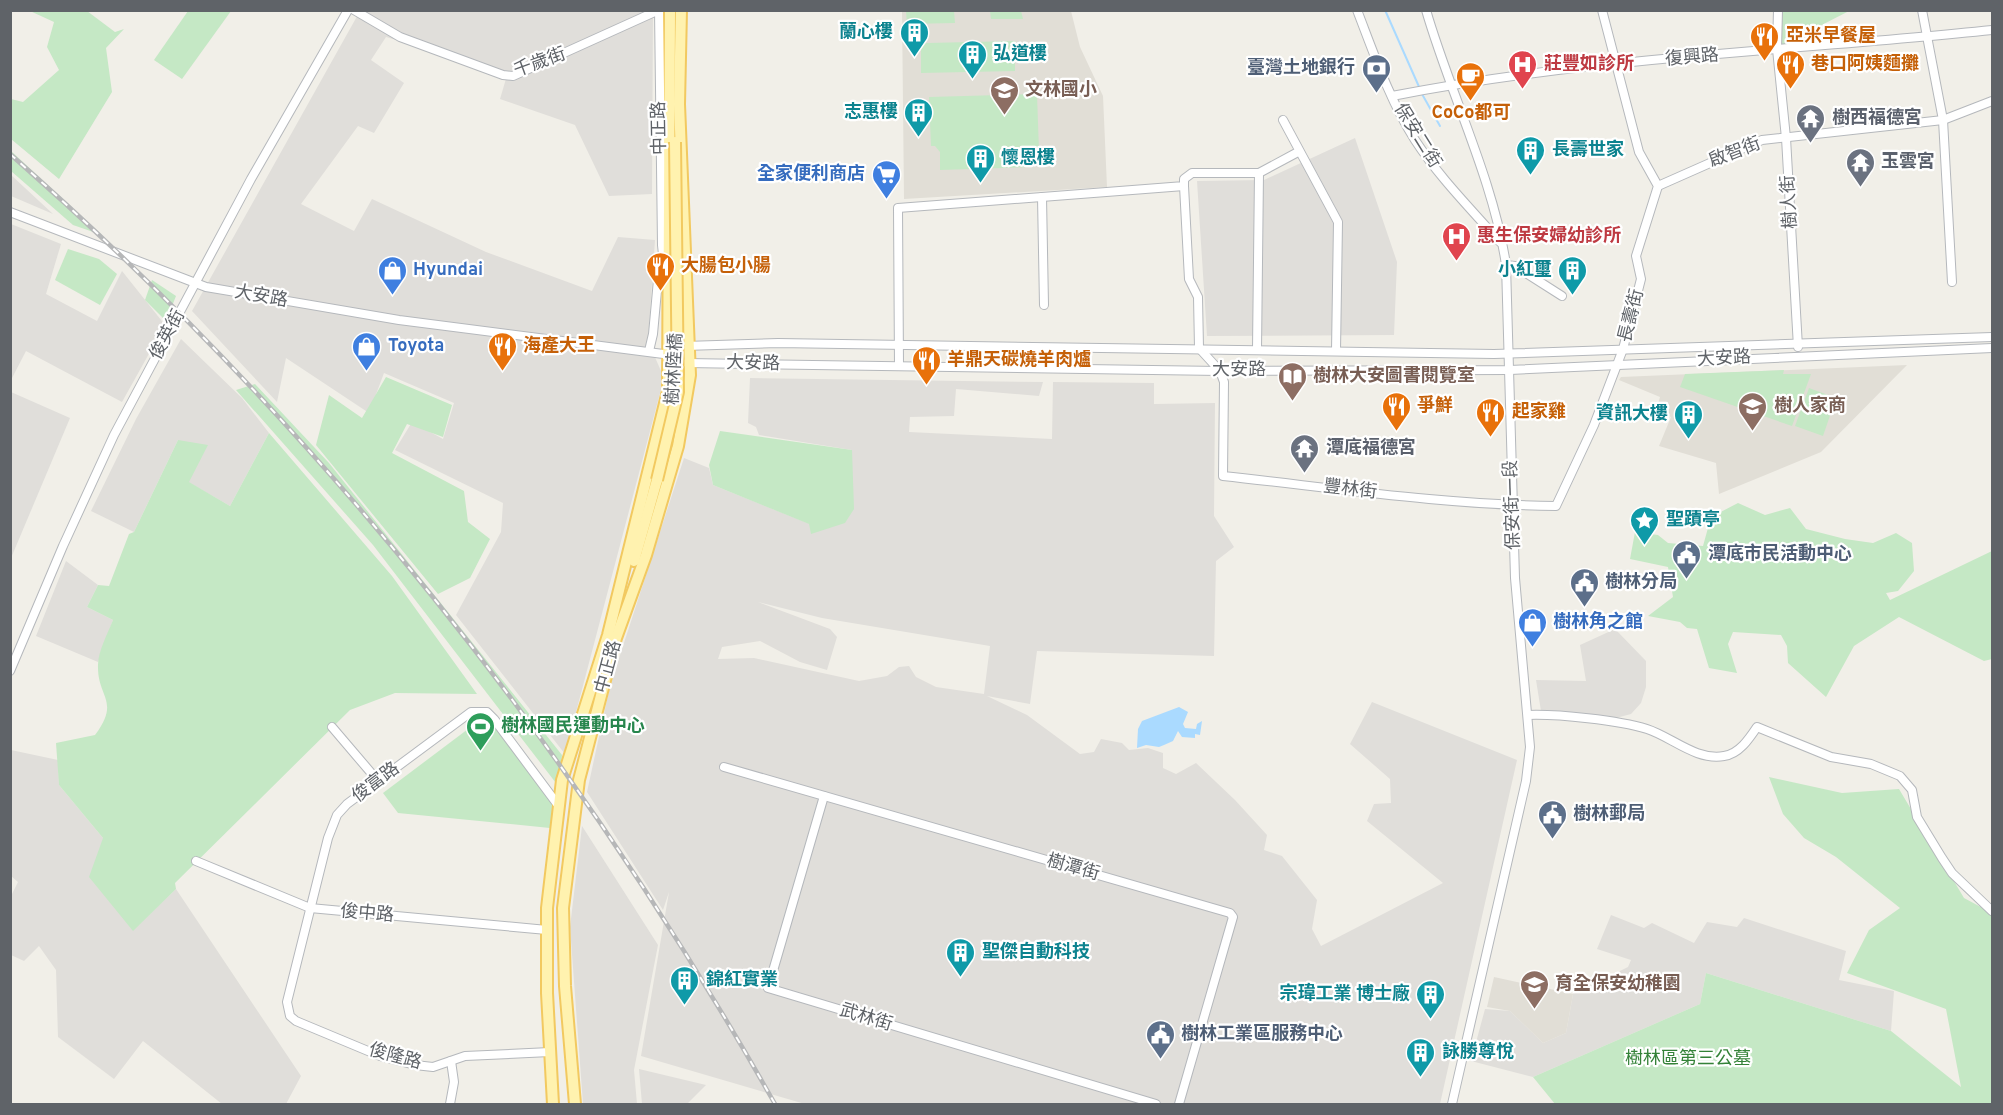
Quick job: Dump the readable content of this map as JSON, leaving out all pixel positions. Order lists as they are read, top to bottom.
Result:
{
  "streets": {
    "main road": ["中正路", "樹林陸橋"],
    "street": [
      "復興路",
      "千歲街",
      "保安二街",
      "啟智街",
      "樹人街",
      "大安路",
      "長壽街",
      "俊英街",
      "豐林街",
      "保安街一段",
      "俊富路",
      "樹潭街",
      "俊中路",
      "武林街",
      "俊隆路"
    ]
  },
  "crossings": [
    ["復興路", "保安二街"],
    ["復興路", "樹人街"],
    ["復興路", "保安街一段"],
    ["千歲街", "中正路"],
    ["中正路", "大安路"],
    ["中正路", "樹林陸橋"],
    ["中正路", "俊富路"],
    ["中正路", "俊中路"],
    ["中正路", "俊隆路"],
    ["保安二街", "保安街一段"],
    ["啟智街", "樹人街"],
    ["啟智街", "長壽街"],
    ["樹人街", "大安路"],
    ["大安路", "長壽街"],
    ["大安路", "俊英街"],
    ["大安路", "豐林街"],
    ["大安路", "保安街一段"],
    ["長壽街", "豐林街"],
    ["長壽街", "保安街一段"],
    ["豐林街", "保安街一段"],
    ["俊富路", "俊中路"],
    ["俊富路", "俊隆路"],
    ["樹潭街", "武林街"]
  ],
  "parks": ["樹林區第三公墓"],
  "places": {
    "building": [
      "蘭心樓",
      "弘道樓",
      "志惠樓",
      "長壽世家",
      "懷恩樓",
      "小紅璽",
      "資訊大樓",
      "聖傑自動科技",
      "錦紅實業",
      "宗瑋工業 博士廠",
      "詠勝尊悅"
    ],
    "restaurant": [
      "亞米早餐屋",
      "巷口阿姨麵攤",
      "大腸包小腸",
      "海產大王",
      "羊鼎天碳燒羊肉爐",
      "爭鮮",
      "起家雞"
    ],
    "hospital": ["莊豐如診所", "惠生保安婦幼診所"],
    "bank": ["臺灣土地銀行"],
    "cafe": ["CoCo都可"],
    "school or university": ["文林國小", "樹人家商", "育全保安幼稚園"],
    "temple": ["樹西福德宮", "玉雲宮", "潭底福德宮"],
    "supermarket": ["全家便利商店"],
    "shop": ["Hyundai", "Toyota", "樹林角之館"],
    "library": ["樹林大安圖書閱覽室"],
    "place": ["聖蹟亭"],
    "public building": [
      "潭底市民活動中心",
      "樹林分局",
      "樹林郵局",
      "樹林工業區服務中心"
    ],
    "sports": ["樹林國民運動中心"]
  }
}
